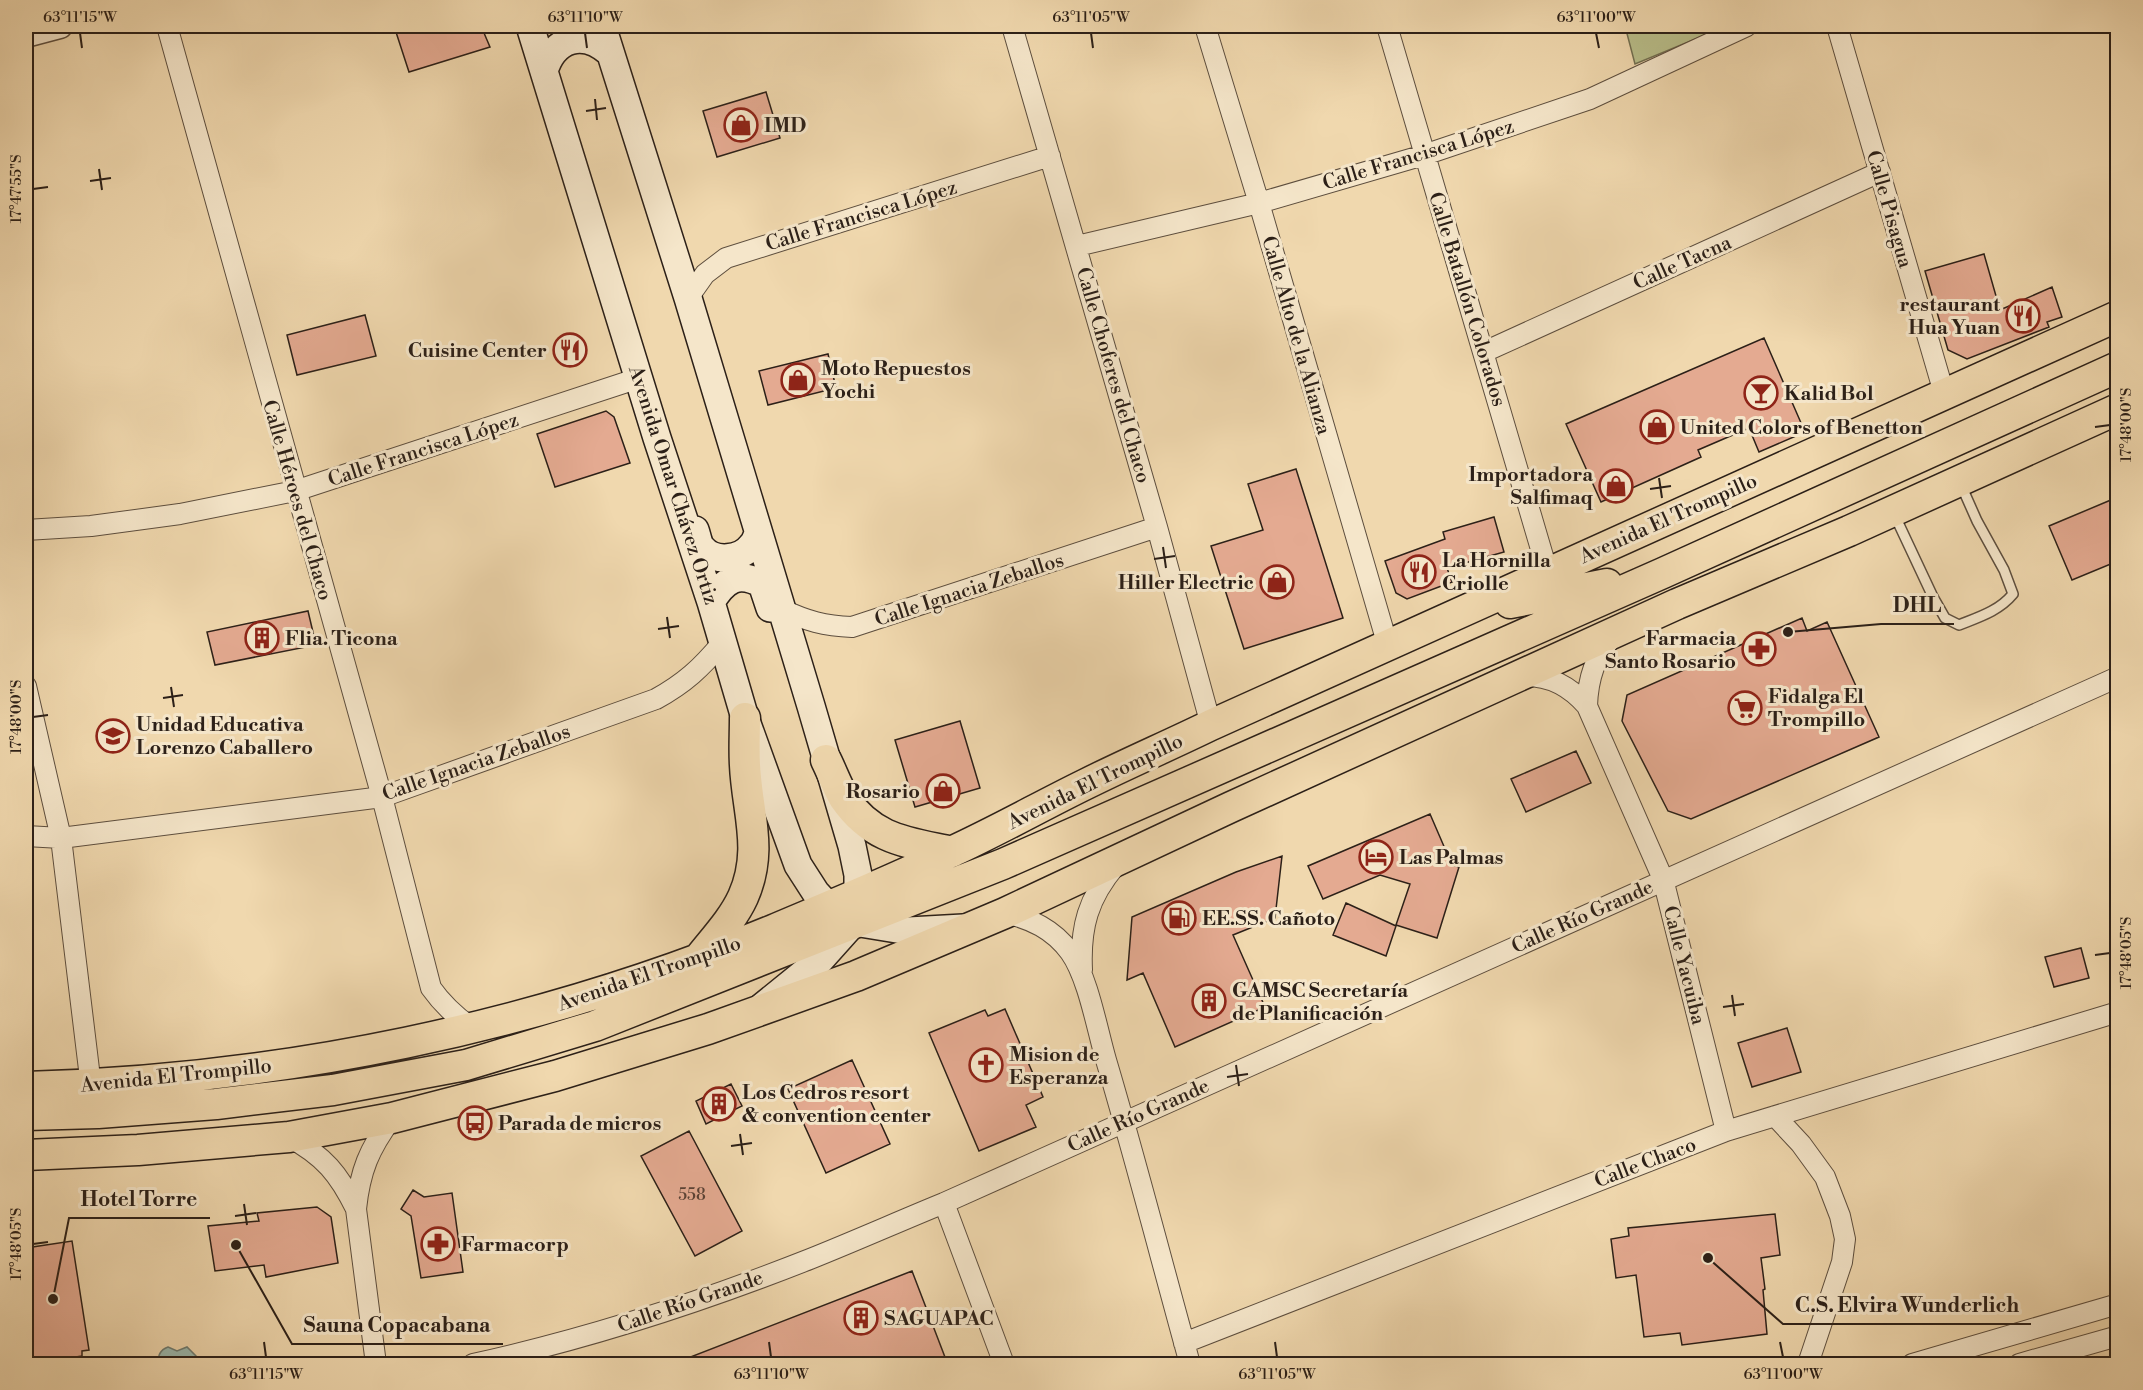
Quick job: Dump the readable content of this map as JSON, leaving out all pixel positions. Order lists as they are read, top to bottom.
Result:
{
  "streets": {
    "main road": ["Avenida Omar Chávez Ortiz", "Avenida El Trompillo"],
    "street": [
      "Calle Francisca López",
      "Calle Pisagua",
      "Calle Tacna",
      "Calle Batallón Colorados",
      "Calle Alto de la Alianza",
      "Calle Choferes del Chaco",
      "Calle Héroes del Chaco",
      "Calle Ignacia Zeballos",
      "Calle Río Grande",
      "Calle Yacuiba",
      "Calle Chaco"
    ]
  },
  "crossings": [
    ["Calle Francisca López", "Calle Batallón Colorados"],
    ["Calle Francisca López", "Calle Alto de la Alianza"],
    ["Calle Francisca López", "Calle Choferes del Chaco"],
    ["Calle Francisca López", "Avenida Omar Chávez Ortiz"],
    ["Calle Francisca López", "Calle Héroes del Chaco"],
    ["Calle Pisagua", "Calle Tacna"],
    ["Calle Pisagua", "Avenida El Trompillo"],
    ["Calle Tacna", "Calle Batallón Colorados"],
    ["Calle Batallón Colorados", "Avenida El Trompillo"],
    ["Calle Alto de la Alianza", "Avenida El Trompillo"],
    ["Calle Choferes del Chaco", "Avenida El Trompillo"],
    ["Calle Choferes del Chaco", "Calle Ignacia Zeballos"],
    ["Avenida Omar Chávez Ortiz", "Avenida El Trompillo"],
    ["Avenida Omar Chávez Ortiz", "Calle Ignacia Zeballos"],
    ["Calle Héroes del Chaco", "Avenida El Trompillo"],
    ["Calle Héroes del Chaco", "Calle Ignacia Zeballos"],
    ["Calle Río Grande", "Calle Yacuiba"],
    ["Calle Yacuiba", "Calle Chaco"]
  ],
  "places": {
    "shop": [
      "IMD",
      "Moto Repuestos Yochi",
      "United Colors of Benetton",
      "Importadora Salfimaq",
      "Hiller Electric",
      "Rosario"
    ],
    "restaurant": ["restaurant Hua Yuan", "Cuisine Center", "La Hornilla Criolle"],
    "bar": ["Kalid Bol"],
    "other": [
      "DHL",
      "Sauna Copacabana",
      "C.S. Elvira Wunderlich",
      "Hotel Torre"
    ],
    "building": [
      "Flia. Ticona",
      "GAMSC Secretaría de Planificación",
      "Los Cedros resort & convention center",
      "SAGUAPAC"
    ],
    "pharmacy": ["Farmacia Santo Rosario", "Farmacorp"],
    "supermarket": ["Fidalga El Trompillo"],
    "school or university": ["Unidad Educativa Lorenzo Caballero"],
    "hotel": ["Las Palmas"],
    "fuel station": ["EE.SS. Cañoto"],
    "church": ["Mision de Esperanza"],
    "bus stop": ["Parada de micros"]
  },
  "house_numbers": ["558"],
  "coordinates": [
    "63°11'15\"W",
    "63°11'10\"W",
    "63°11'05\"W",
    "63°11'00\"W",
    "17°47'55\"S",
    "17°48'00\"S",
    "17°48'05\"S"
  ]
}
